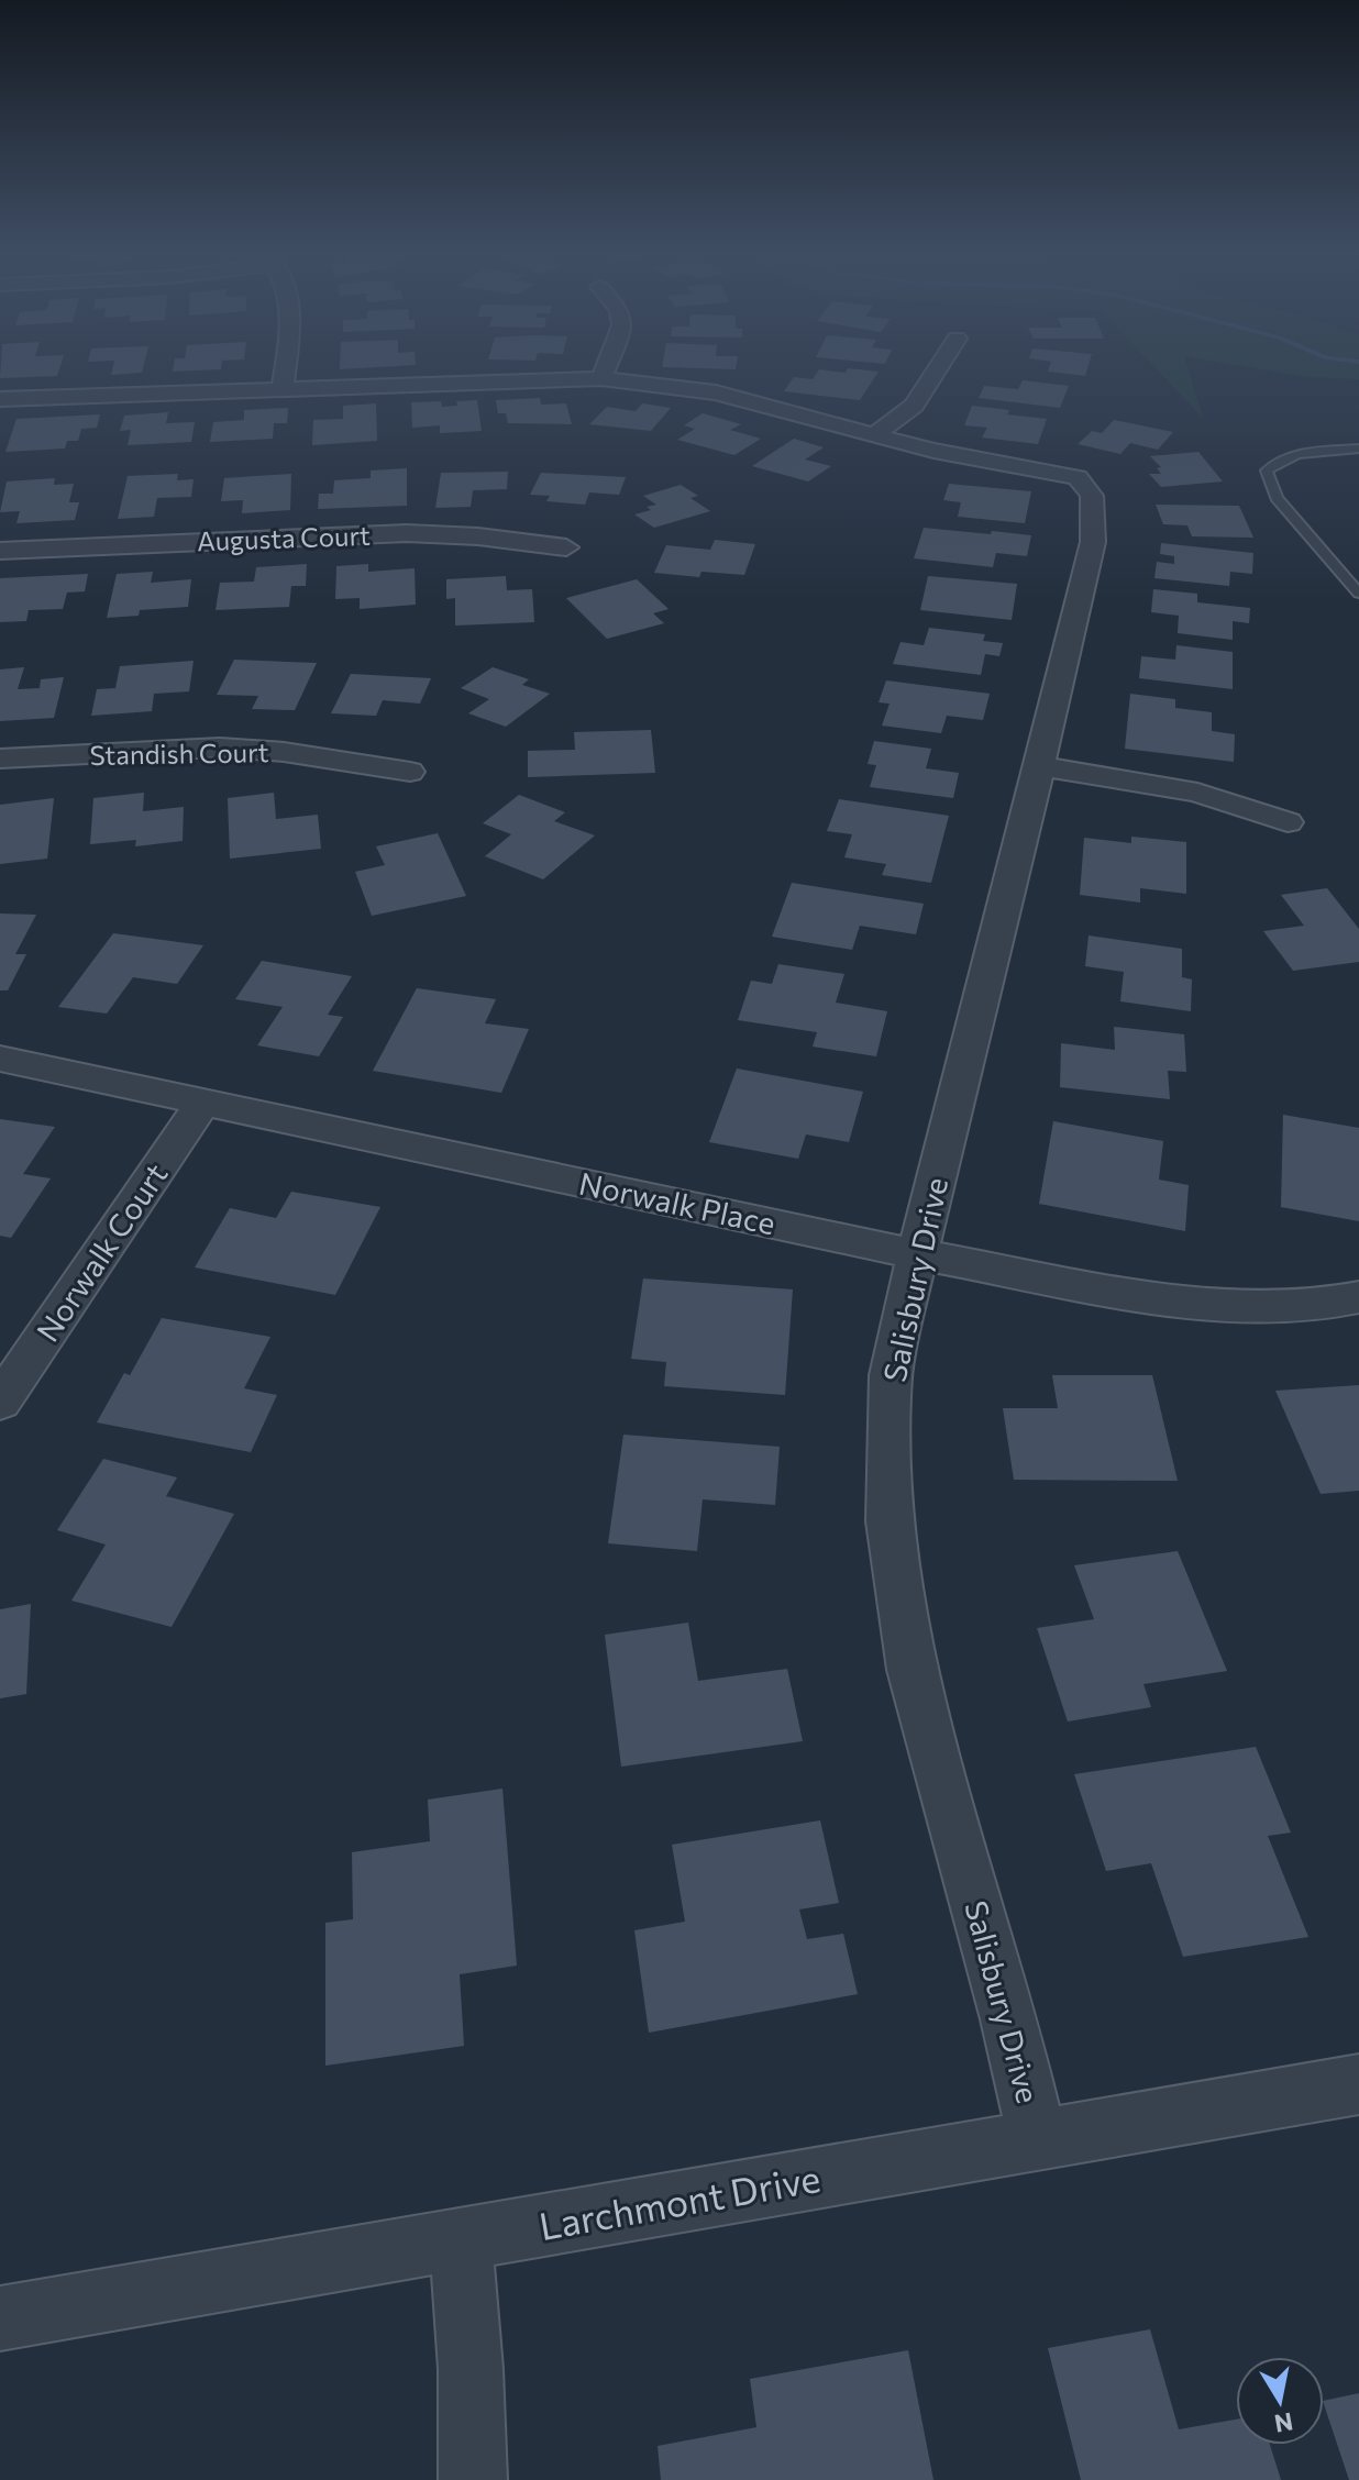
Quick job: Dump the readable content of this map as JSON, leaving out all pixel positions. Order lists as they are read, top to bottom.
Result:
{
  "streets": {
    "street": [
      "Augusta Court",
      "Standish Court",
      "Norwalk Place",
      "Norwalk Court",
      "Salisbury Drive",
      "Larchmont Drive"
    ]
  },
  "crossings": [
    ["Norwalk Place", "Norwalk Court"],
    ["Norwalk Place", "Salisbury Drive"],
    ["Salisbury Drive", "Larchmont Drive"]
  ],
  "north": "bottom"
}
